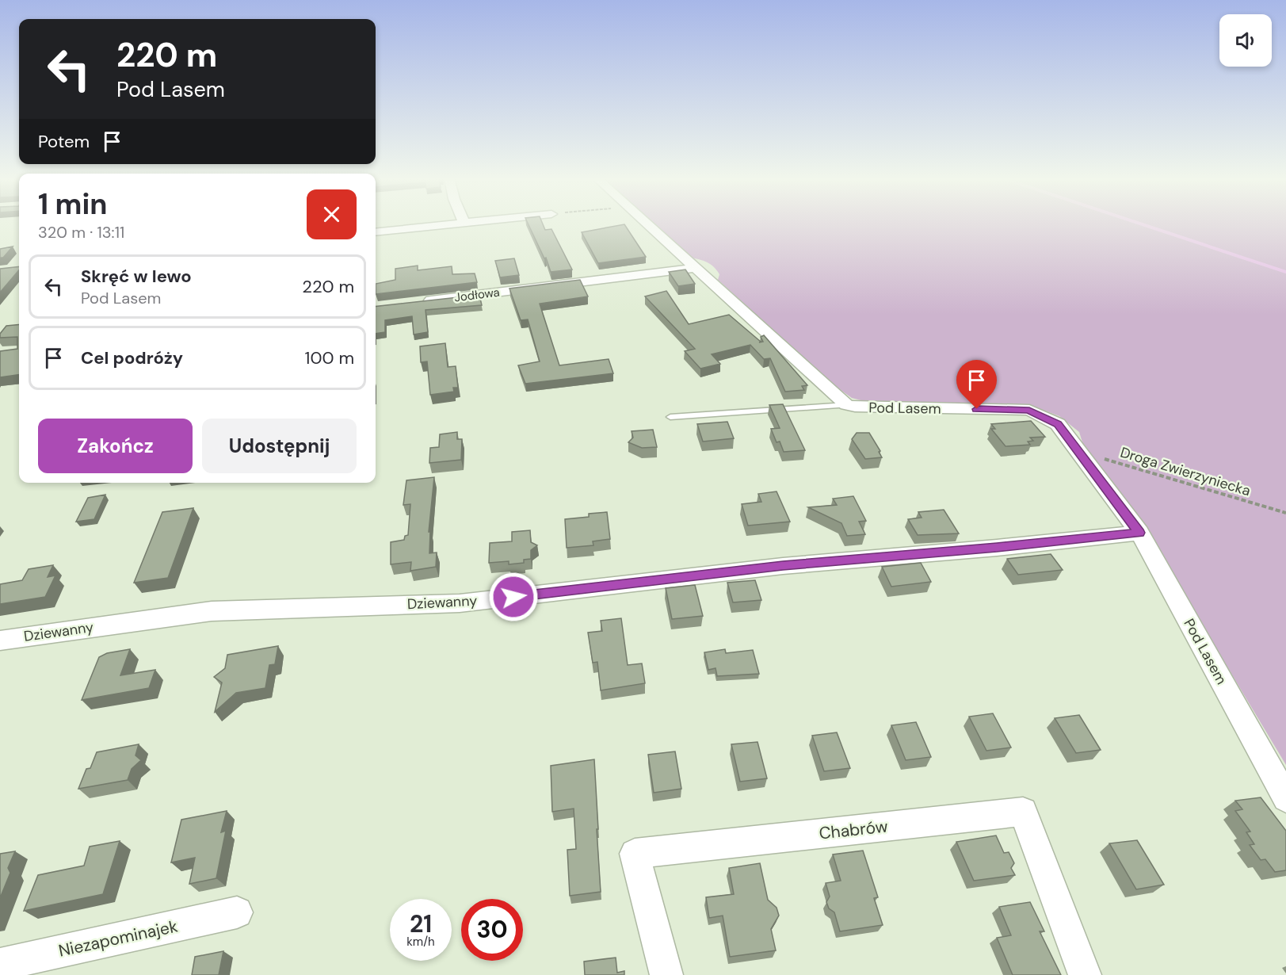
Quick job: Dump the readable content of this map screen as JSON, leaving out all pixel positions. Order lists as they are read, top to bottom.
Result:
{
  "streets": {
    "street": [
      "Jodłowa",
      "Pod Lasem",
      "Dziewanny",
      "Chabrów",
      "Niezapominajek"
    ],
    "path": ["Droga Zwierzyniecka"]
  },
  "crossings": [
    ["Pod Lasem", "Droga Zwierzyniecka"],
    ["Pod Lasem", "Dziewanny"]
  ],
  "page": {
    "turn": ["220 m", "Pod Lasem"],
    "then": "Potem",
    "heading": ["1 min", "320 m · 13:11"],
    "list": [
      {
        "name": "Skręć w lewo",
        "note": "Pod Lasem",
        "value": "220 m"
      },
      {
        "name": "Cel podróży",
        "value": "100 m"
      }
    ],
    "buttons": ["Zakończ", "Udostępnij"],
    "speed": "21 km/h",
    "limit": "30"
  }
}
